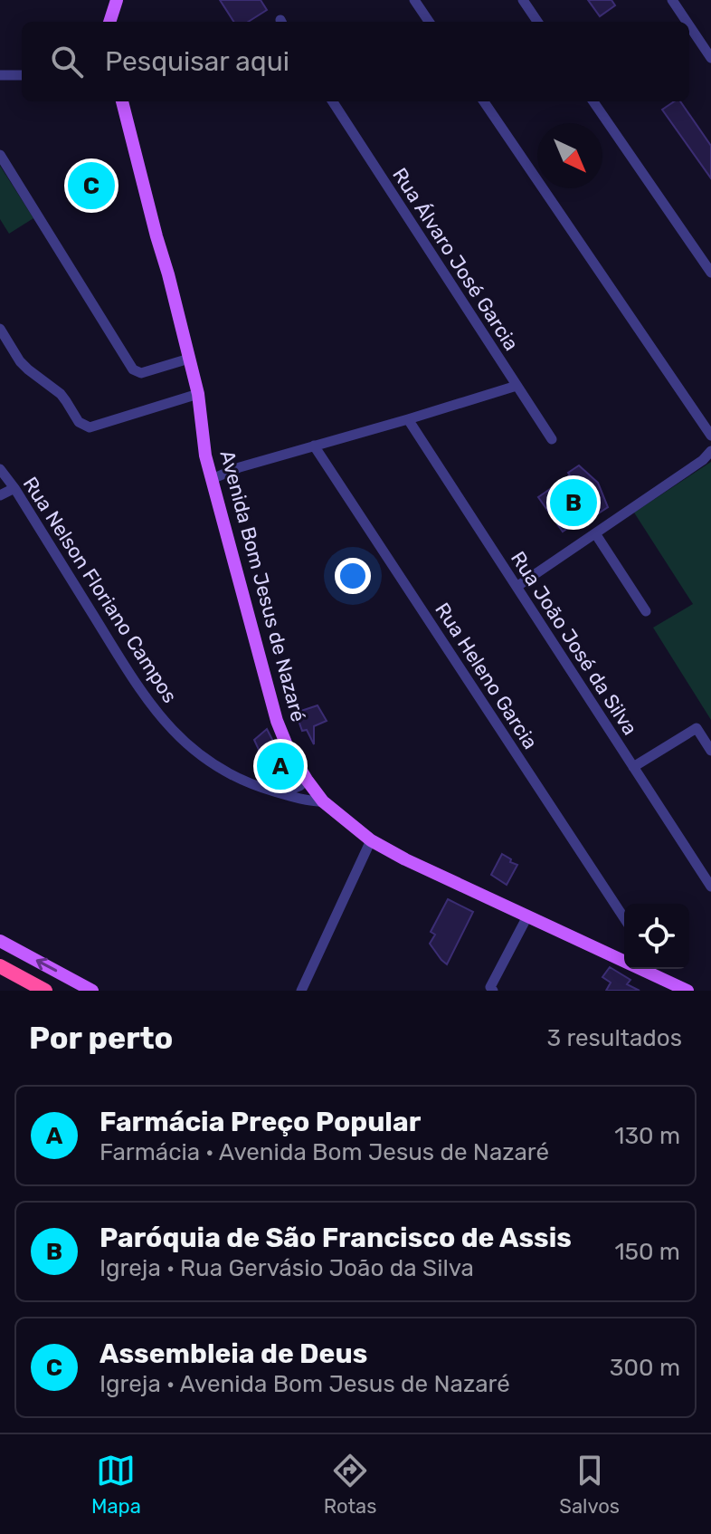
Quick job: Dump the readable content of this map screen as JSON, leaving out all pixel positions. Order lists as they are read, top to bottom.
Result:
{
  "streets": {
    "main road": ["Avenida Bom Jesus de Nazaré"],
    "street": [
      "Rua Álvaro José Garcia",
      "Rua Nelson Floriano Campos",
      "Rua João José da Silva",
      "Rua Heleno Garcia"
    ]
  },
  "crossings": [
    ["Avenida Bom Jesus de Nazaré", "Rua Nelson Floriano Campos"]
  ],
  "north": "bottom right",
  "page": {
    "search": "Pesquisar aqui",
    "pins": ["C", "B", "A"],
    "heading": ["Por perto", "3 resultados"],
    "list": [
      {
        "mark": "A",
        "name": "Farmácia Preço Popular",
        "note": "Farmácia · Avenida Bom Jesus de Nazaré",
        "value": "130 m"
      },
      {
        "mark": "B",
        "name": "Paróquia de São Francisco de Assis",
        "note": "Igreja · Rua Gervásio João da Silva",
        "value": "150 m"
      },
      {
        "mark": "C",
        "name": "Assembleia de Deus",
        "note": "Igreja · Avenida Bom Jesus de Nazaré",
        "value": "300 m"
      }
    ],
    "nav": ["Mapa", "Rotas", "Salvos"]
  }
}
